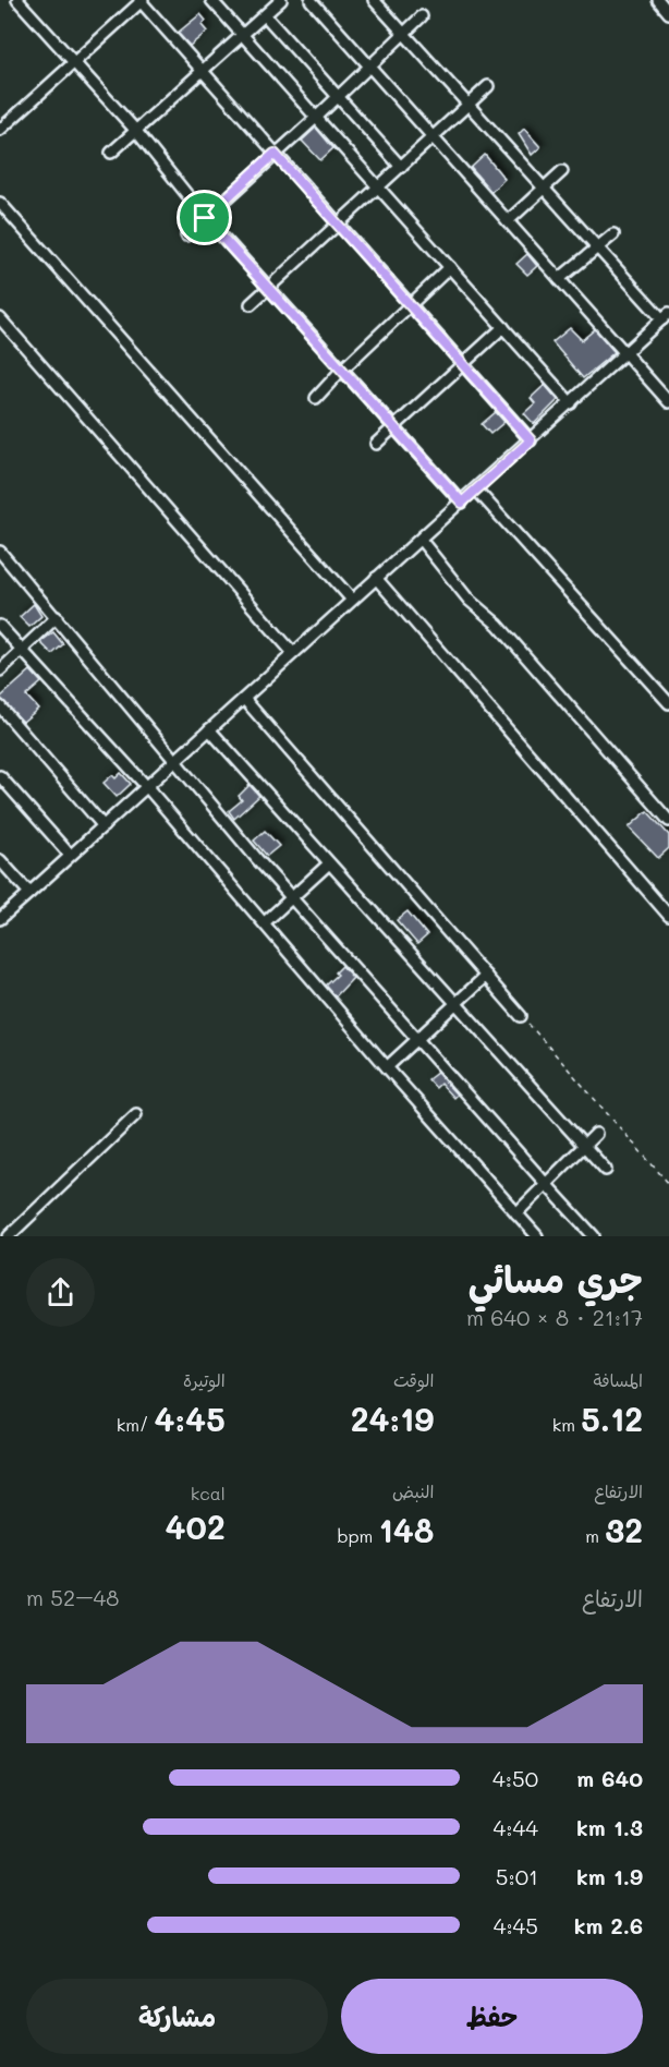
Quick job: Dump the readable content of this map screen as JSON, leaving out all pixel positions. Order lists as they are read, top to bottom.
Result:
{
  "page": {
    "heading": ["جري مسائي", "21:17 · 8 × 640 m"],
    "stats": [
      ["المسافة", "5.12 km"],
      ["الوقت", "24:19"],
      ["الوتيرة", "4:45 /km"],
      ["الارتفاع", "32 m"],
      ["النبض", "148 bpm"],
      ["kcal", "402"]
    ],
    "chart": ["الارتفاع", "48–52 m"],
    "list": [
      {
        "name": "640 m",
        "note": "4:50"
      },
      {
        "name": "1.3 km",
        "note": "4:44"
      },
      {
        "name": "1.9 km",
        "note": "5:01"
      },
      {
        "name": "2.6 km",
        "note": "4:45"
      }
    ],
    "buttons": ["حفظ", "مشاركة"]
  }
}
